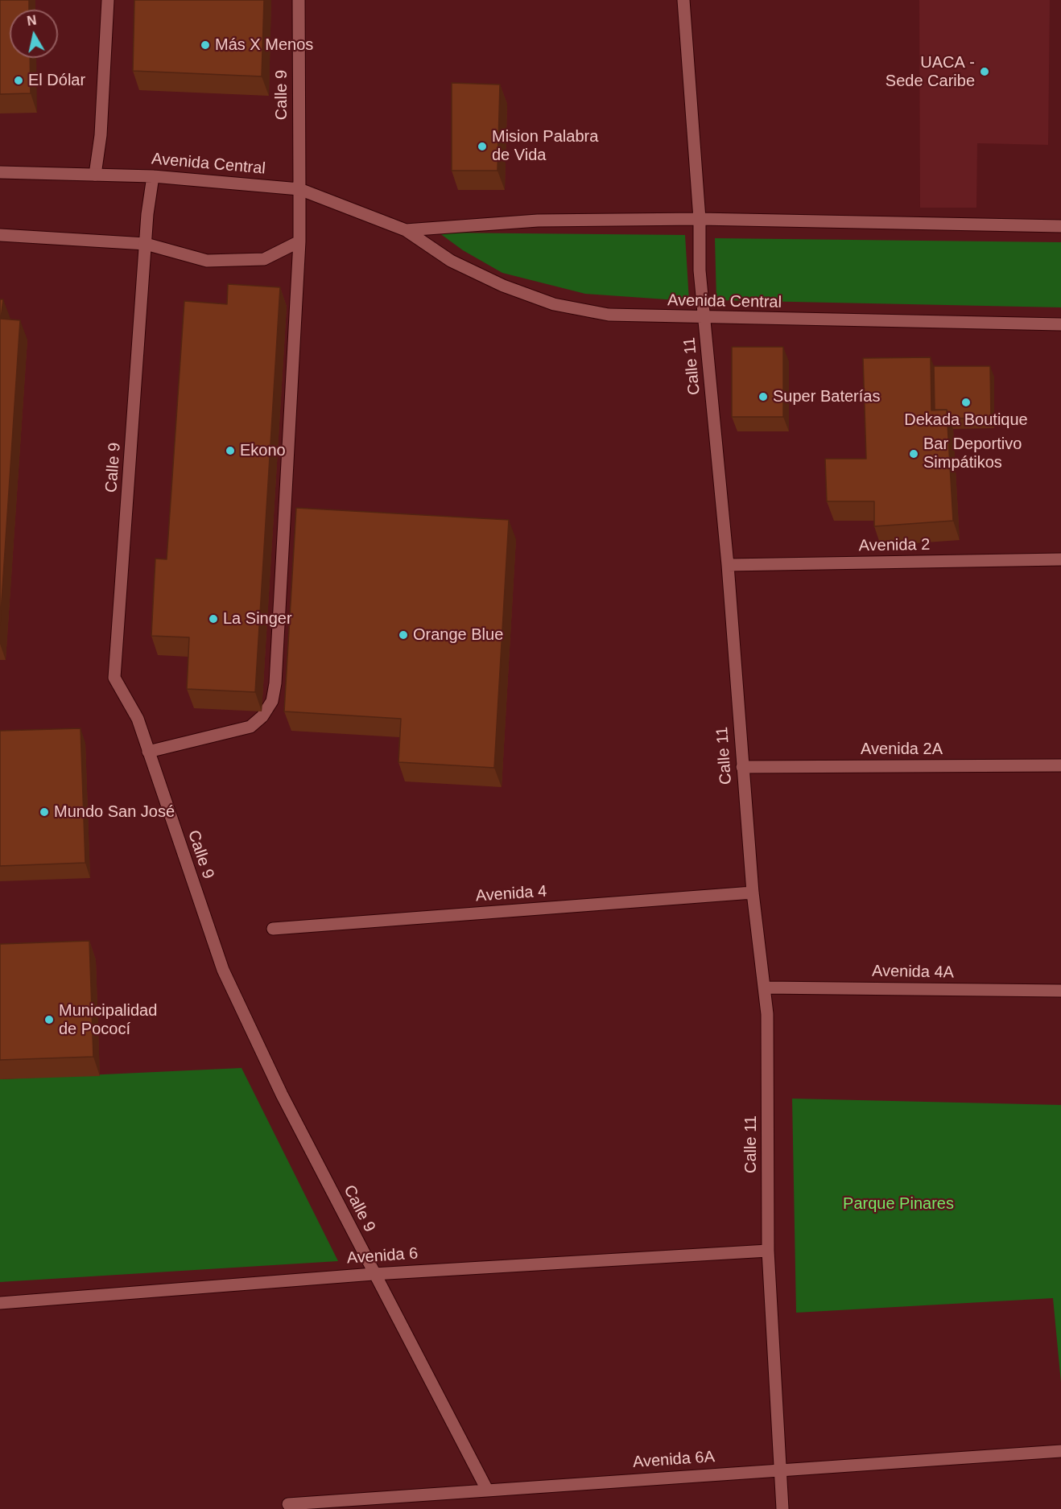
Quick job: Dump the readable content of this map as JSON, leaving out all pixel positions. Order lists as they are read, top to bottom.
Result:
{
  "streets": {
    "street": [
      "Calle 9",
      "Avenida Central",
      "Calle 11",
      "Avenida 2",
      "Avenida 2A",
      "Avenida 4",
      "Avenida 4A",
      "Avenida 6",
      "Avenida 6A"
    ]
  },
  "crossings": [
    ["Calle 9", "Avenida Central"],
    ["Calle 9", "Avenida 6"],
    ["Calle 9", "Avenida 6A"],
    ["Avenida Central", "Calle 11"],
    ["Calle 11", "Avenida 2"],
    ["Calle 11", "Avenida 2A"],
    ["Calle 11", "Avenida 4"],
    ["Calle 11", "Avenida 4A"],
    ["Calle 11", "Avenida 6"],
    ["Calle 11", "Avenida 6A"]
  ],
  "parks": ["Parque Pinares"],
  "places": [
    "Más X Menos",
    "UACA - Sede Caribe",
    "El Dólar",
    "Mision Palabra de Vida",
    "Super Baterías",
    "Dekada Boutique",
    "Ekono",
    "Bar Deportivo Simpátikos",
    "La Singer",
    "Orange Blue",
    "Mundo San José",
    "Municipalidad de Pococí"
  ],
  "north": "top"
}
